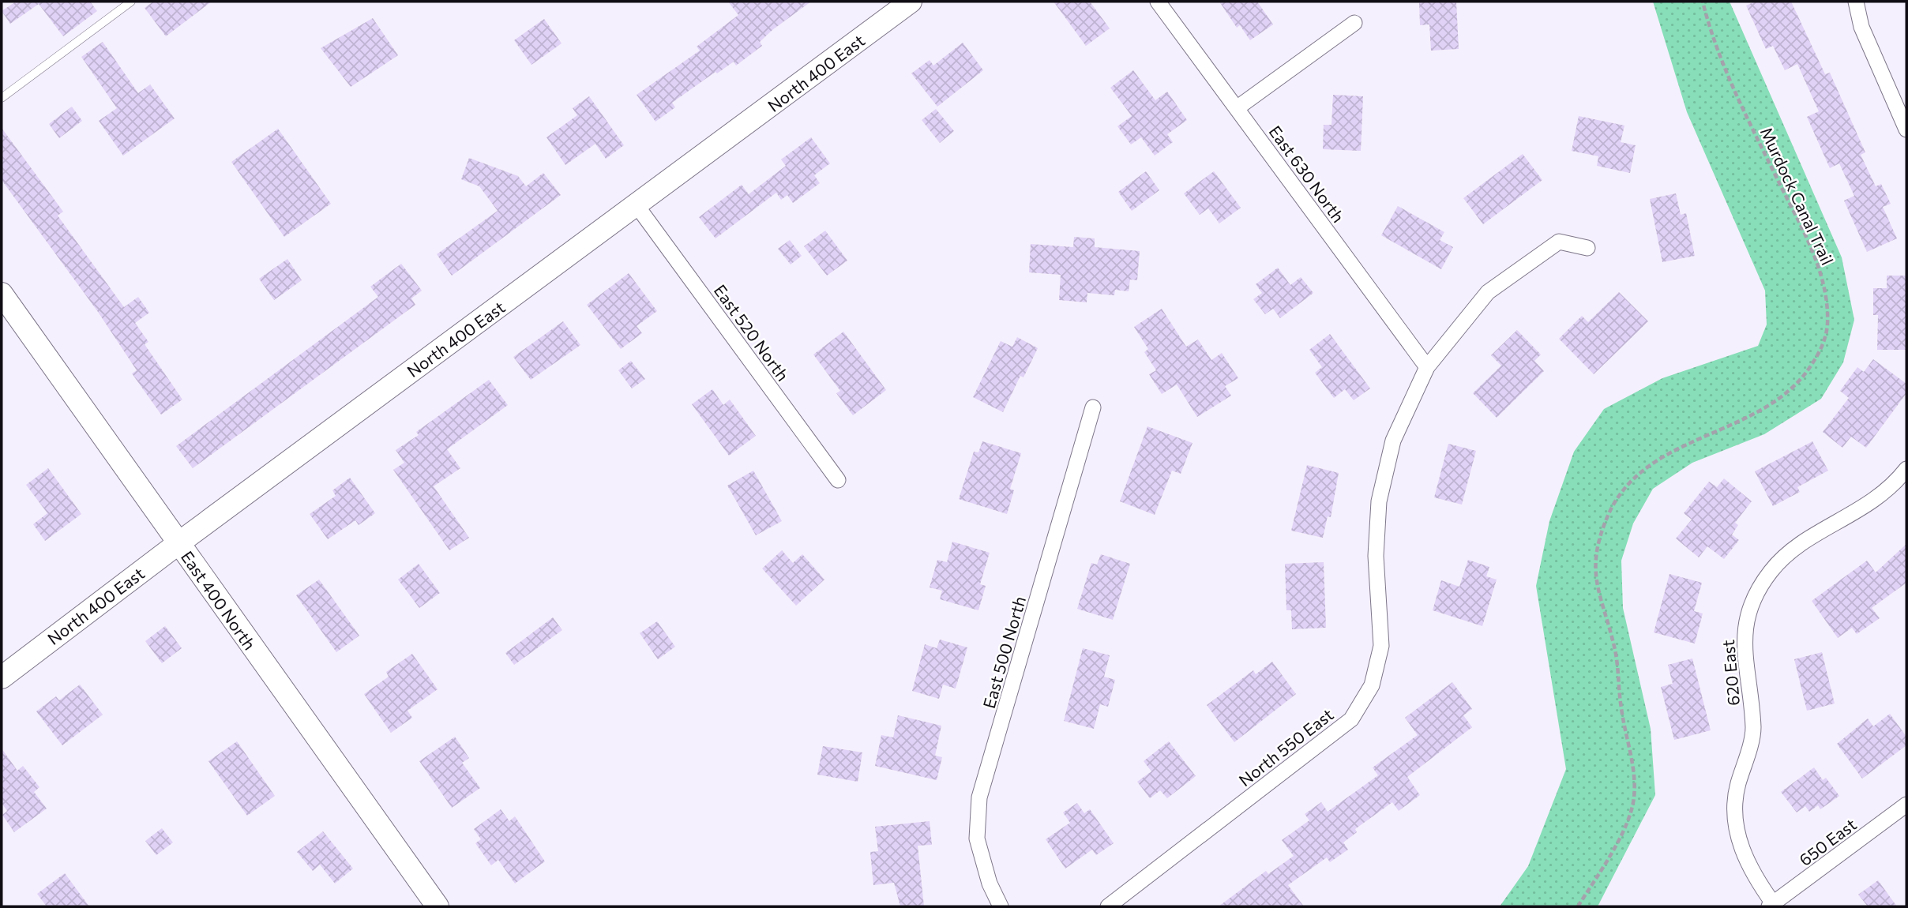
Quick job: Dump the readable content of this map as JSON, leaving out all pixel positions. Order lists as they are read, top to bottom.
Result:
{
  "streets": {
    "street": [
      "North 400 East",
      "East 630 North",
      "East 520 North",
      "East 400 North",
      "East 500 North",
      "620 East",
      "North 550 East",
      "650 East"
    ],
    "path": ["Murdock Canal Trail"]
  },
  "crossings": [
    ["North 400 East", "East 520 North"],
    ["North 400 East", "East 400 North"],
    ["East 630 North", "North 550 East"],
    ["620 East", "650 East"]
  ]
}
